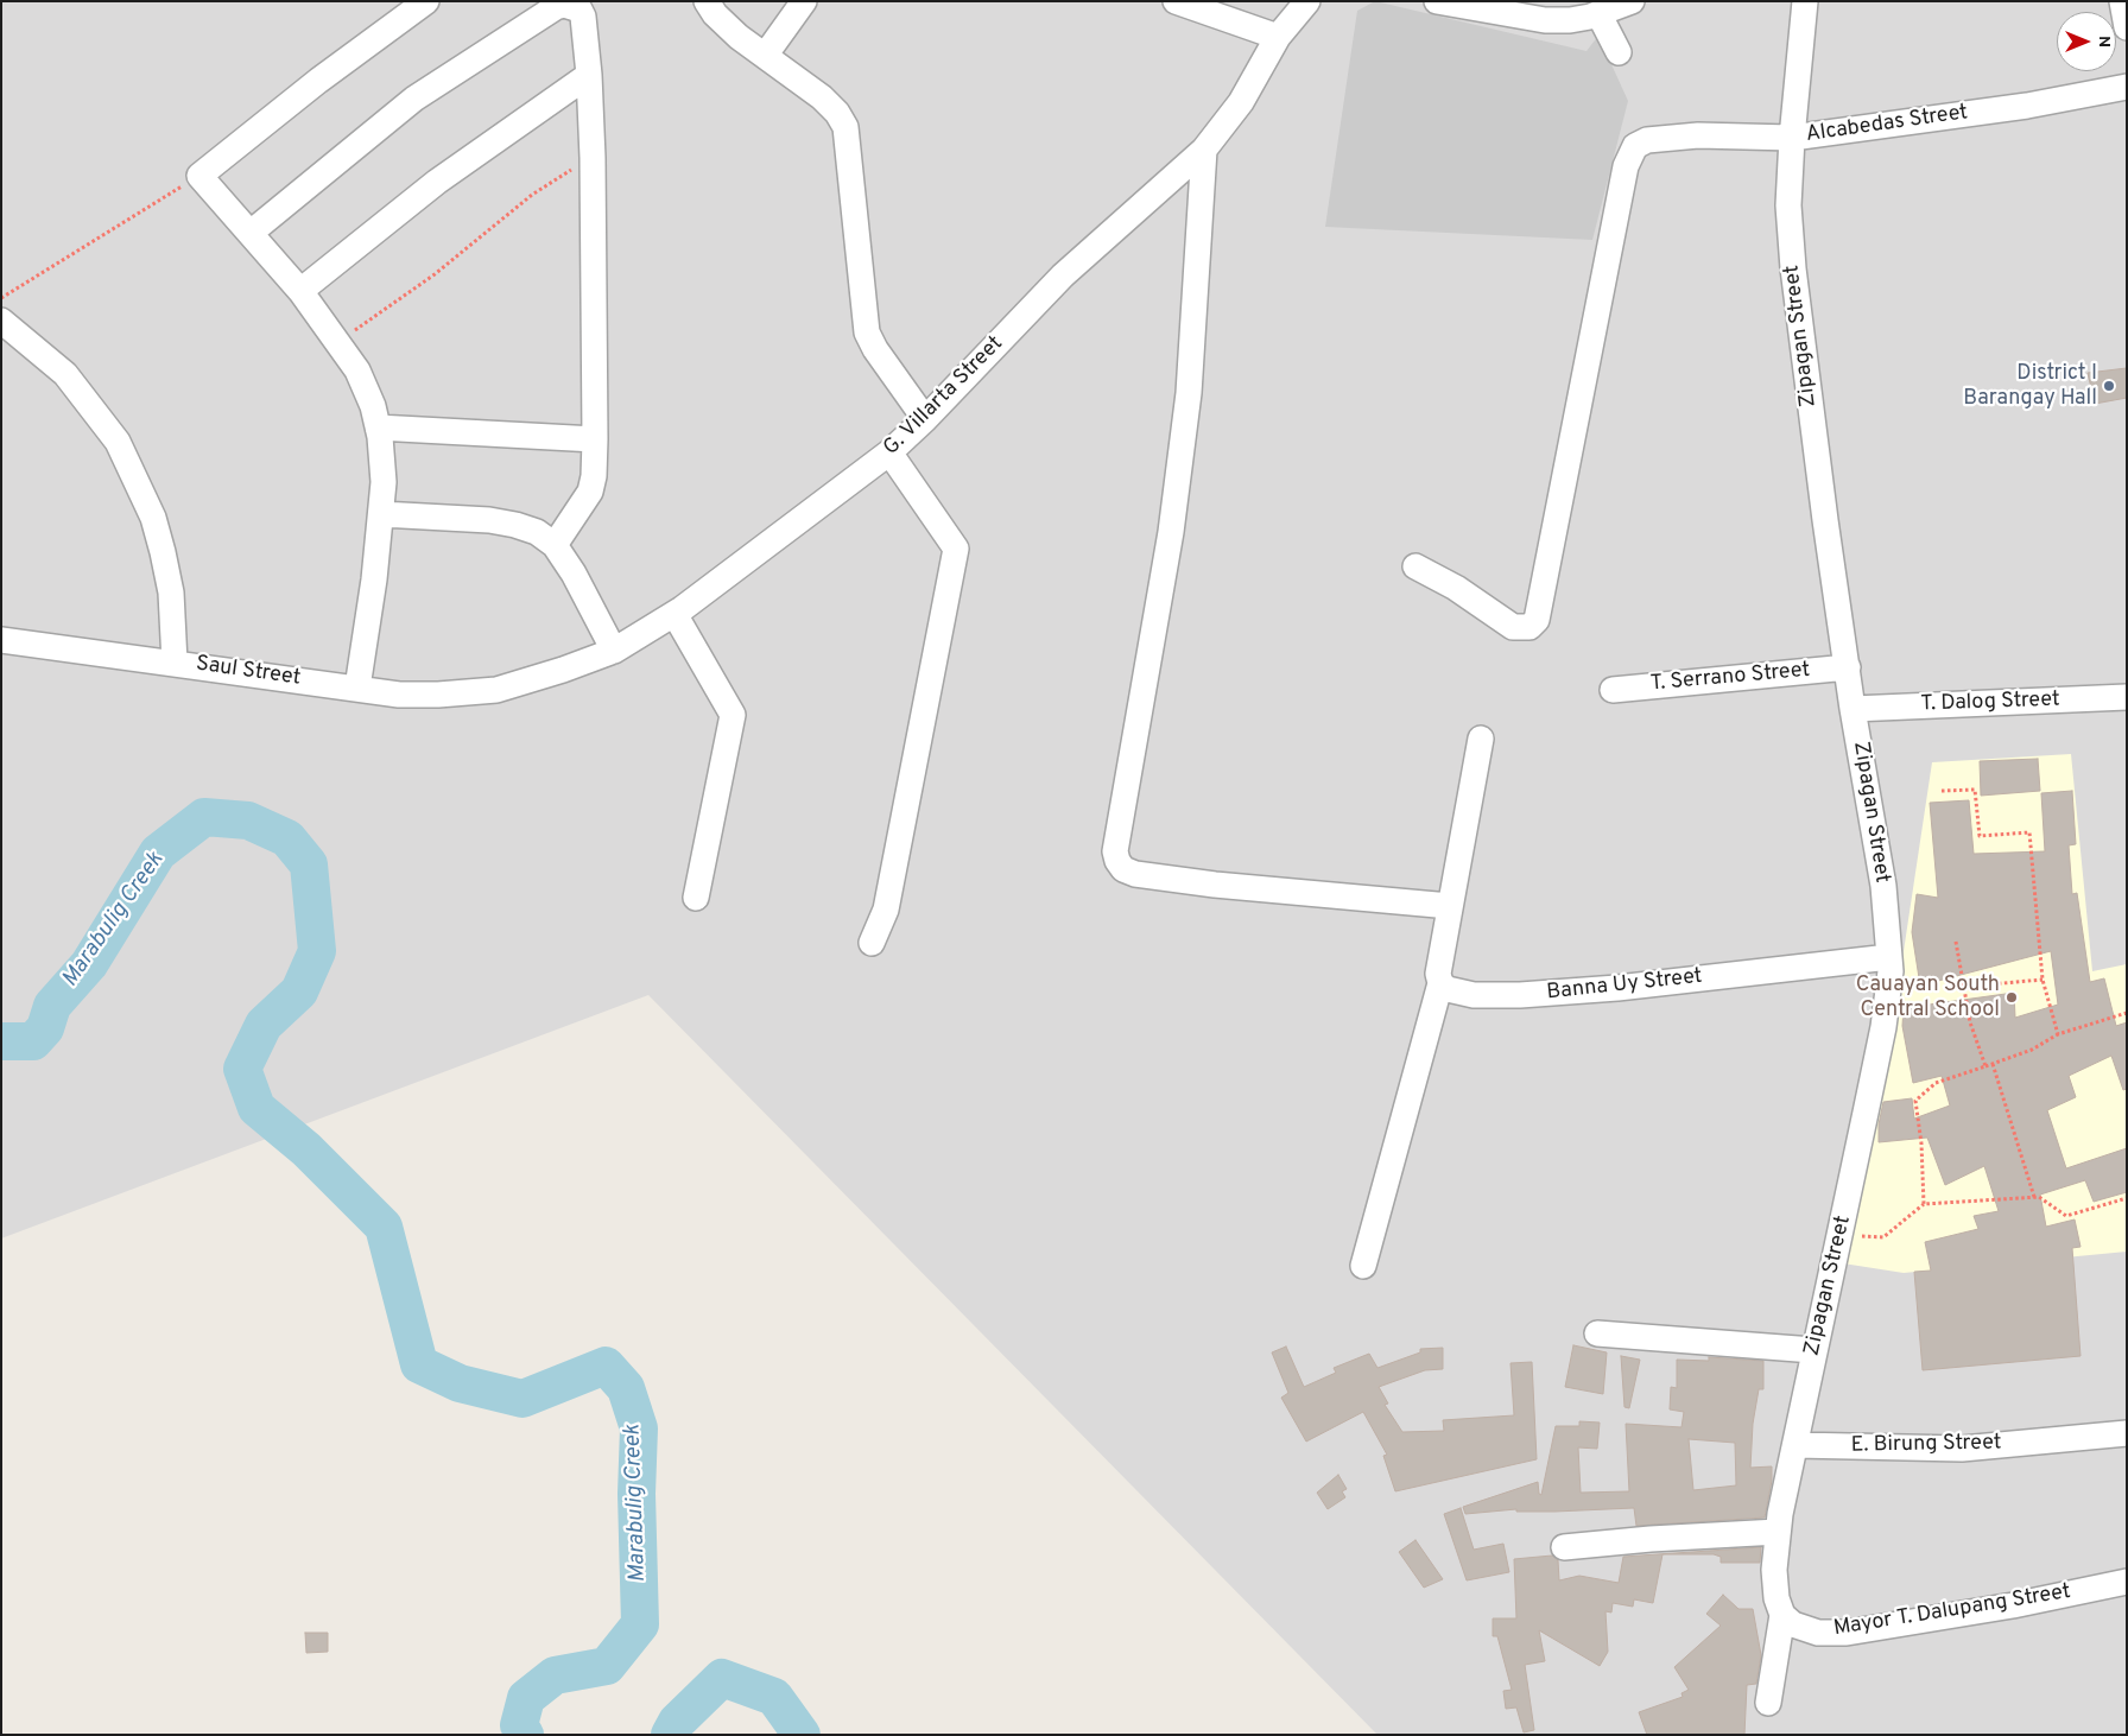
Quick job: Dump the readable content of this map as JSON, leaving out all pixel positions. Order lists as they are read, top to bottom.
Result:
{
  "streets": {
    "street": [
      "Alcabedas Street",
      "Zipagan Street",
      "G. Villarta Street",
      "Saul Street",
      "T. Serrano Street",
      "T. Dalog Street",
      "Banna Uy Street",
      "E. Birung Street",
      "Mayor T. Dalupang Street"
    ]
  },
  "crossings": [
    ["Alcabedas Street", "Zipagan Street"],
    ["Zipagan Street", "T. Serrano Street"],
    ["Zipagan Street", "T. Dalog Street"],
    ["Zipagan Street", "Banna Uy Street"],
    ["Zipagan Street", "E. Birung Street"],
    ["Zipagan Street", "Mayor T. Dalupang Street"],
    ["G. Villarta Street", "Saul Street"]
  ],
  "water": ["Marabulig Creek"],
  "places": ["District I Barangay Hall", "Cauayan South Central School"],
  "north": "right"
}
